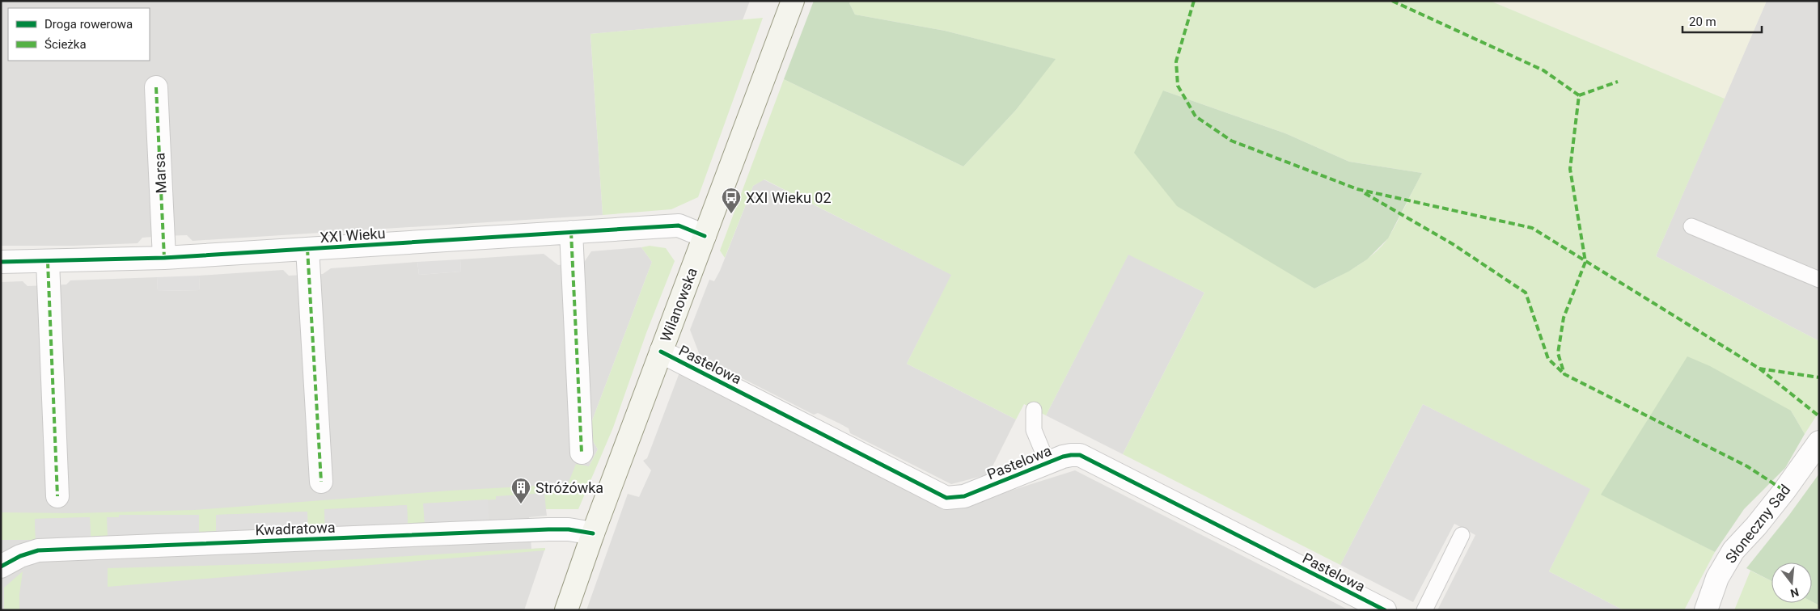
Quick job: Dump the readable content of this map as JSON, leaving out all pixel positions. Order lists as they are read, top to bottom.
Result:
{
  "streets": {
    "street": [
      "Marsa",
      "XXI Wieku",
      "Wilanowska",
      "Pastelowa",
      "Słoneczny Sad",
      "Kwadratowa"
    ]
  },
  "crossings": [
    ["Marsa", "XXI Wieku"],
    ["XXI Wieku", "Wilanowska"],
    ["Wilanowska", "Pastelowa"],
    ["Wilanowska", "Kwadratowa"]
  ],
  "places": {
    "bus stop": ["XXI Wieku 02"],
    "building": ["Stróżówka"]
  },
  "legend": ["Droga rowerowa", "Ścieżka"],
  "scale_bar": "20 m",
  "north": "bottom"
}
